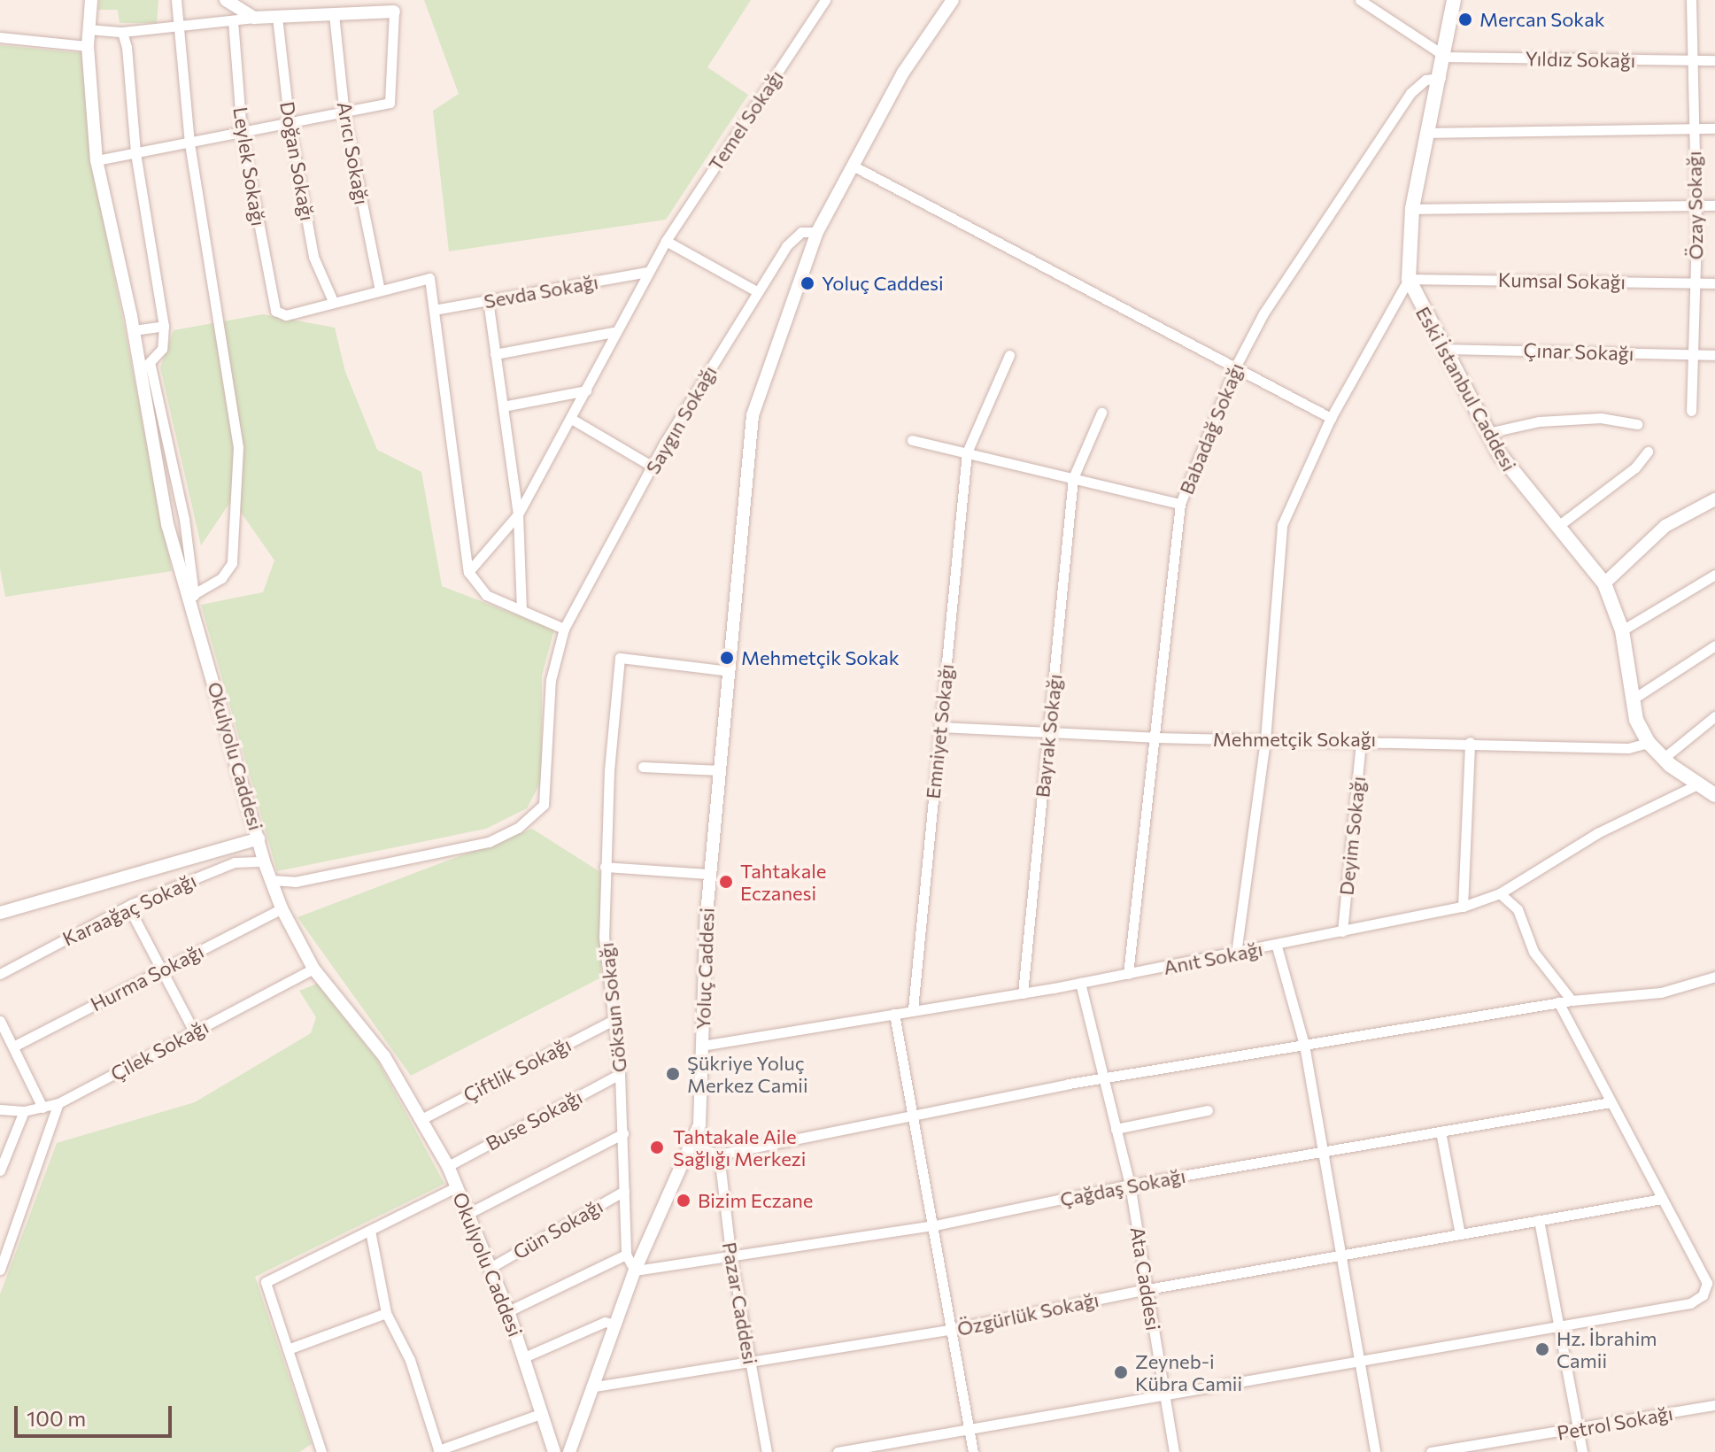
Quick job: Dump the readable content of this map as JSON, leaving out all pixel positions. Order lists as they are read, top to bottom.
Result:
{
  "streets": {
    "main road": ["Eski İstanbul Caddesi"],
    "street": [
      "Yıldız Sokağı",
      "Temel Sokağı",
      "Arıcı Sokağı",
      "Doğan Sokağı",
      "Leylek Sokağı",
      "Özay Sokağı",
      "Kumsal Sokağı",
      "Sevda Sokağı",
      "Çınar Sokağı",
      "Saygın Sokağı",
      "Babadağ Sokağı",
      "Emniyet Sokağı",
      "Bayrak Sokağı",
      "Mehmetçik Sokağı",
      "Okulyolu Caddesi",
      "Deyim Sokağı",
      "Karaağaç Sokağı",
      "Anıt Sokağı",
      "Yoluç Caddesi",
      "Hurma Sokağı",
      "Göksun Sokağı",
      "Çilek Sokağı",
      "Çiftlik Sokağı",
      "Buse Sokağı",
      "Çağdaş Sokağı",
      "Gün Sokağı",
      "Ata Caddesi",
      "Pazar Caddesi",
      "Özgürlük Sokağı",
      "Petrol Sokağı"
    ]
  },
  "crossings": [
    ["Yıldız Sokağı", "Özay Sokağı"],
    ["Yıldız Sokağı", "Eski İstanbul Caddesi"],
    ["Temel Sokağı", "Sevda Sokağı"],
    ["Doğan Sokağı", "Leylek Sokağı"],
    ["Özay Sokağı", "Kumsal Sokağı"],
    ["Özay Sokağı", "Çınar Sokağı"],
    ["Kumsal Sokağı", "Eski İstanbul Caddesi"],
    ["Çınar Sokağı", "Eski İstanbul Caddesi"],
    ["Eski İstanbul Caddesi", "Babadağ Sokağı"],
    ["Eski İstanbul Caddesi", "Mehmetçik Sokağı"],
    ["Eski İstanbul Caddesi", "Anıt Sokağı"],
    ["Saygın Sokağı", "Okulyolu Caddesi"],
    ["Saygın Sokağı", "Yoluç Caddesi"],
    ["Babadağ Sokağı", "Mehmetçik Sokağı"],
    ["Babadağ Sokağı", "Anıt Sokağı"],
    ["Emniyet Sokağı", "Mehmetçik Sokağı"],
    ["Emniyet Sokağı", "Anıt Sokağı"],
    ["Bayrak Sokağı", "Mehmetçik Sokağı"],
    ["Bayrak Sokağı", "Anıt Sokağı"],
    ["Mehmetçik Sokağı", "Deyim Sokağı"],
    ["Okulyolu Caddesi", "Karaağaç Sokağı"],
    ["Okulyolu Caddesi", "Hurma Sokağı"],
    ["Okulyolu Caddesi", "Çilek Sokağı"],
    ["Okulyolu Caddesi", "Çiftlik Sokağı"],
    ["Okulyolu Caddesi", "Buse Sokağı"],
    ["Okulyolu Caddesi", "Gün Sokağı"],
    ["Deyim Sokağı", "Anıt Sokağı"],
    ["Anıt Sokağı", "Yoluç Caddesi"],
    ["Anıt Sokağı", "Ata Caddesi"],
    ["Yoluç Caddesi", "Göksun Sokağı"],
    ["Yoluç Caddesi", "Çağdaş Sokağı"],
    ["Yoluç Caddesi", "Özgürlük Sokağı"],
    ["Göksun Sokağı", "Çiftlik Sokağı"],
    ["Göksun Sokağı", "Buse Sokağı"],
    ["Göksun Sokağı", "Çağdaş Sokağı"],
    ["Göksun Sokağı", "Gün Sokağı"],
    ["Çağdaş Sokağı", "Ata Caddesi"],
    ["Çağdaş Sokağı", "Pazar Caddesi"],
    ["Ata Caddesi", "Özgürlük Sokağı"],
    ["Pazar Caddesi", "Özgürlük Sokağı"]
  ],
  "places": [
    "Mercan Sokak",
    "Yoluç Caddesi",
    "Mehmetçik Sokak",
    "Tahtakale Eczanesi",
    "Şükriye Yoluç Merkez Camii",
    "Tahtakale Aile Sağlığı Merkezi",
    "Bizim Eczane",
    "Hz. İbrahim Camii",
    "Zeyneb-i Kübra Camii"
  ],
  "scale_bar": "100 m"
}
